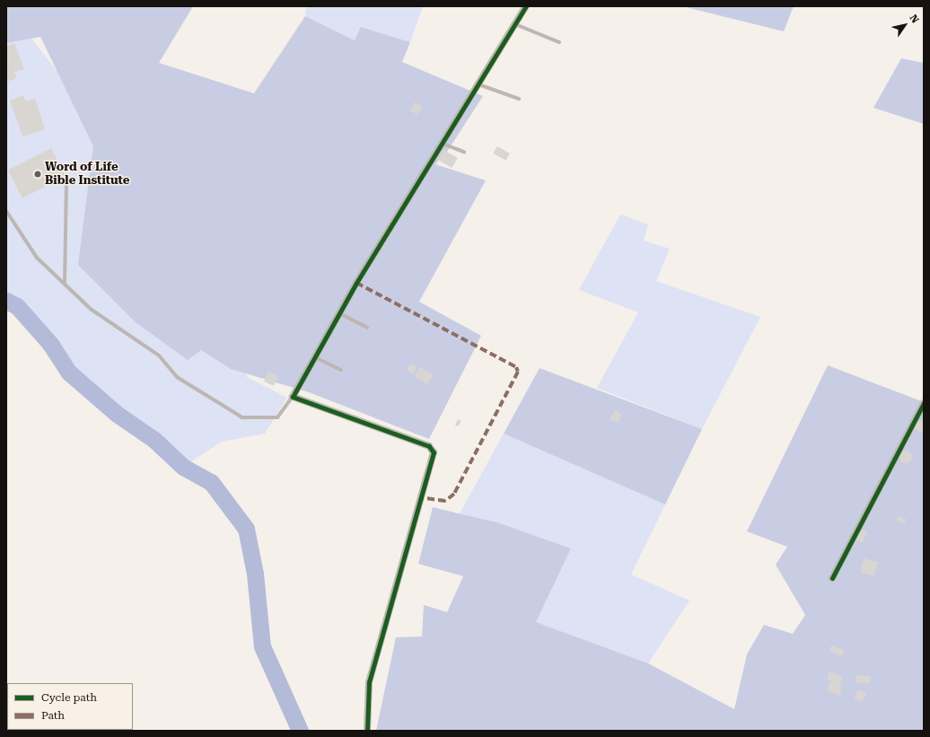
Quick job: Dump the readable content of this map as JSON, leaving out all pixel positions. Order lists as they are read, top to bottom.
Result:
{
  "places": ["Word of Life Bible Institute"],
  "legend": ["Cycle path", "Path"],
  "north": "top right"
}
